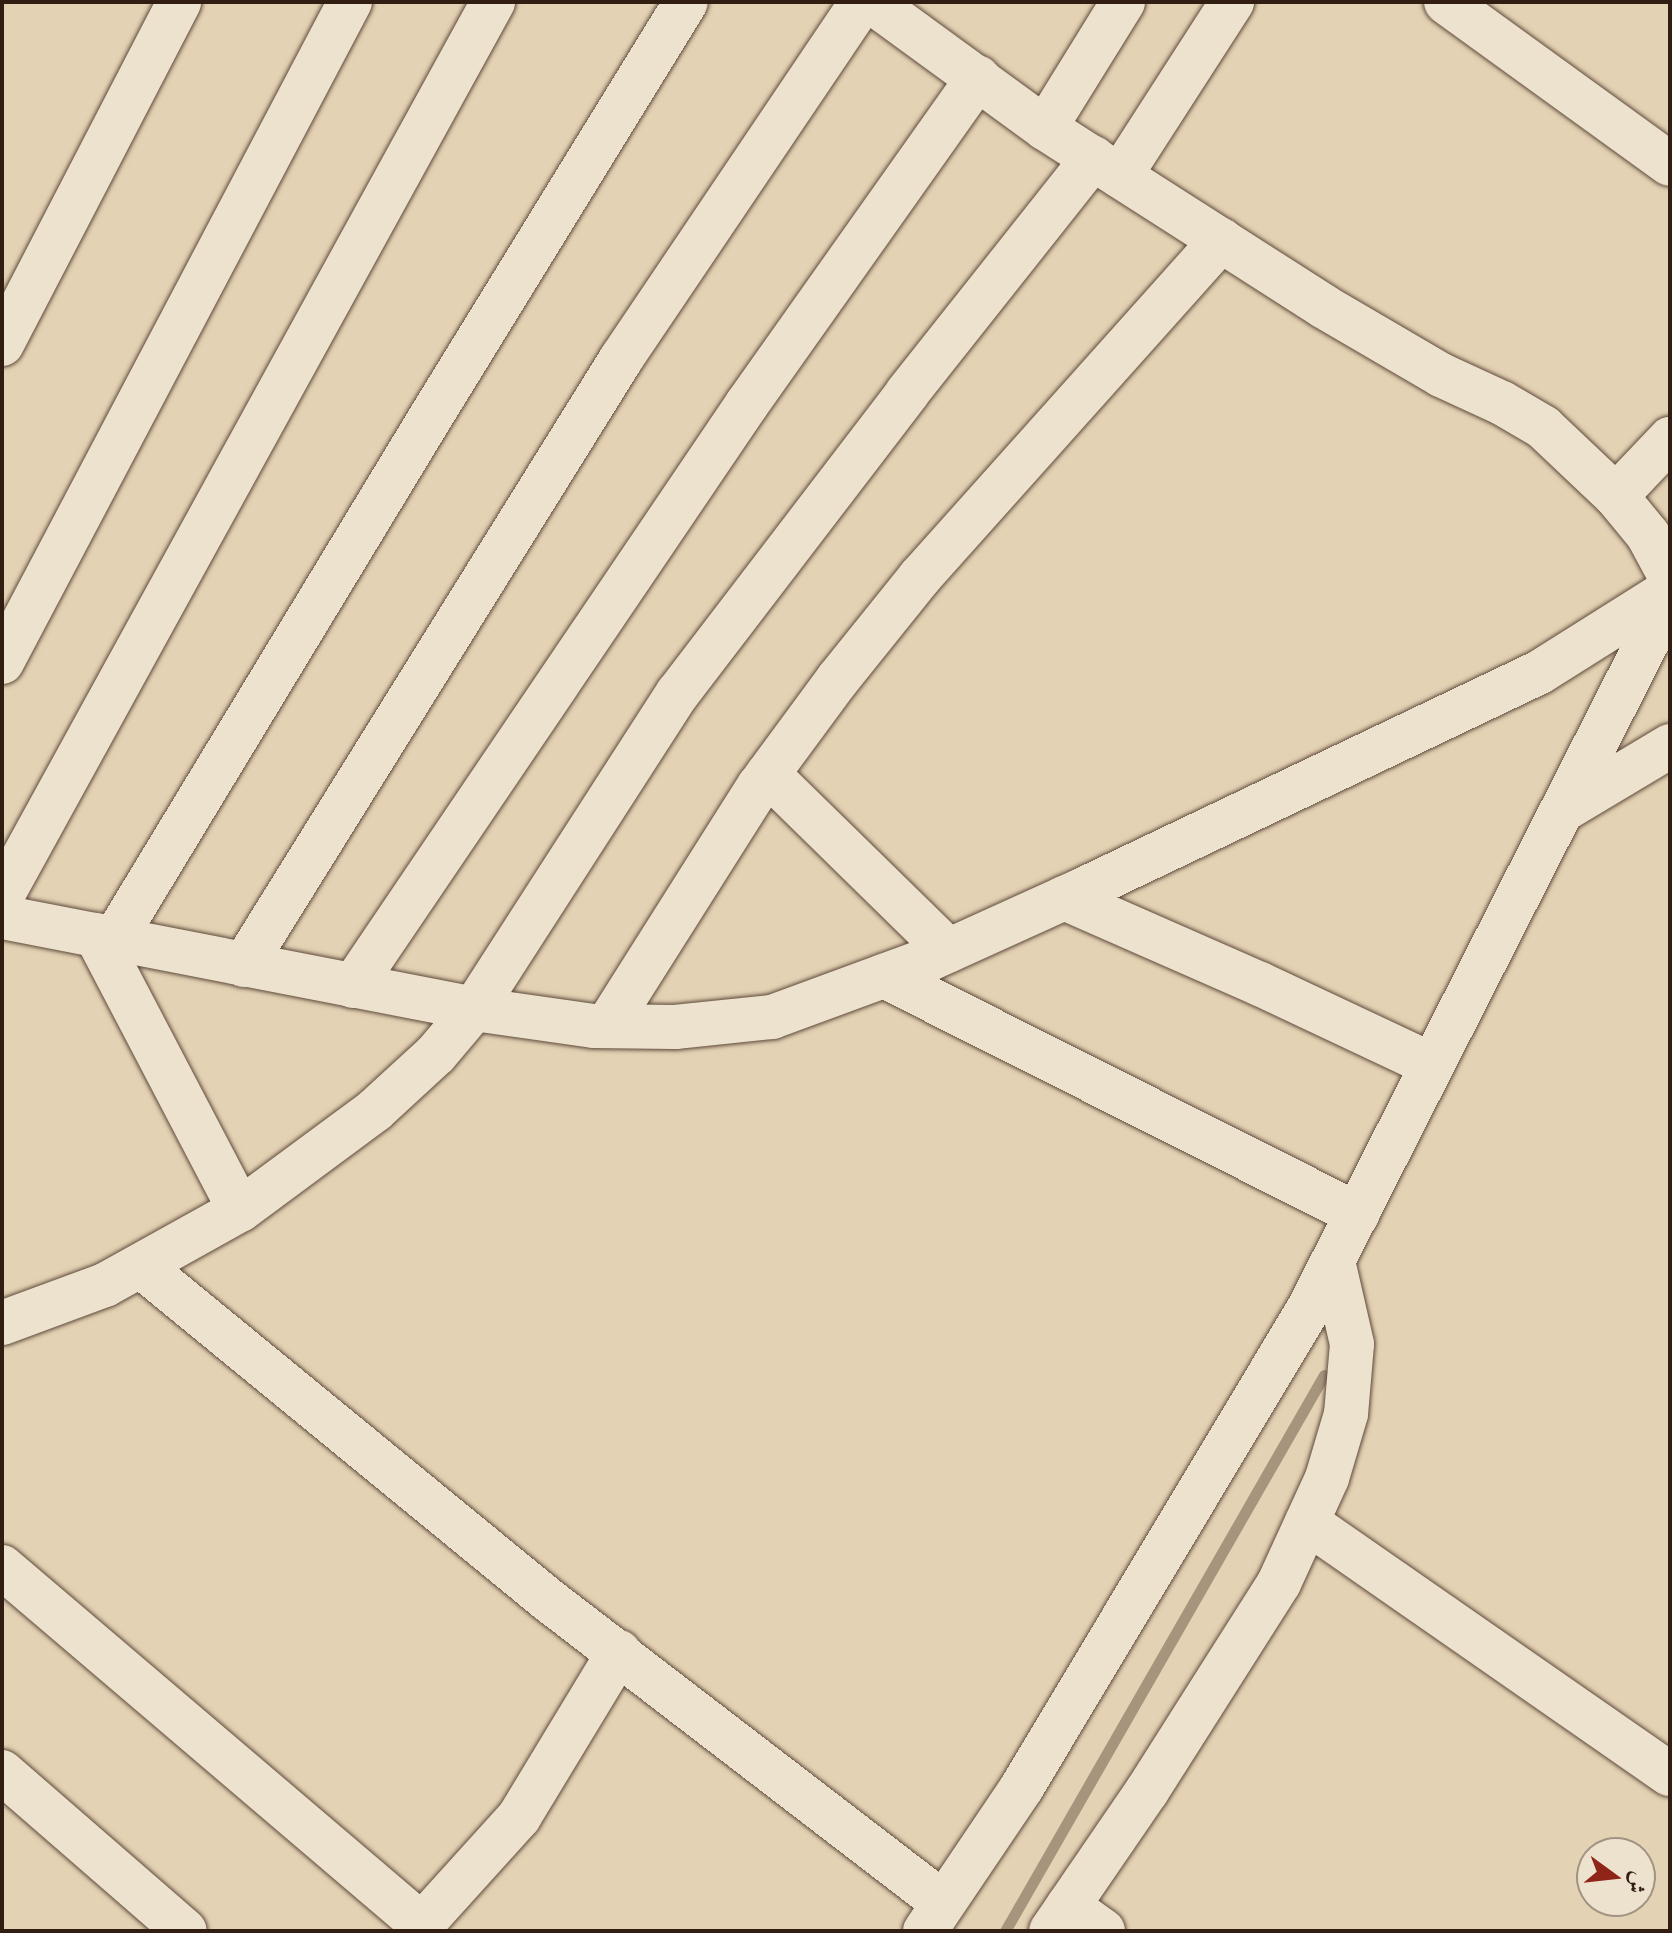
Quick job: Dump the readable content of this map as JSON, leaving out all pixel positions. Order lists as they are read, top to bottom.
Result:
{
  "north": "right"
}
